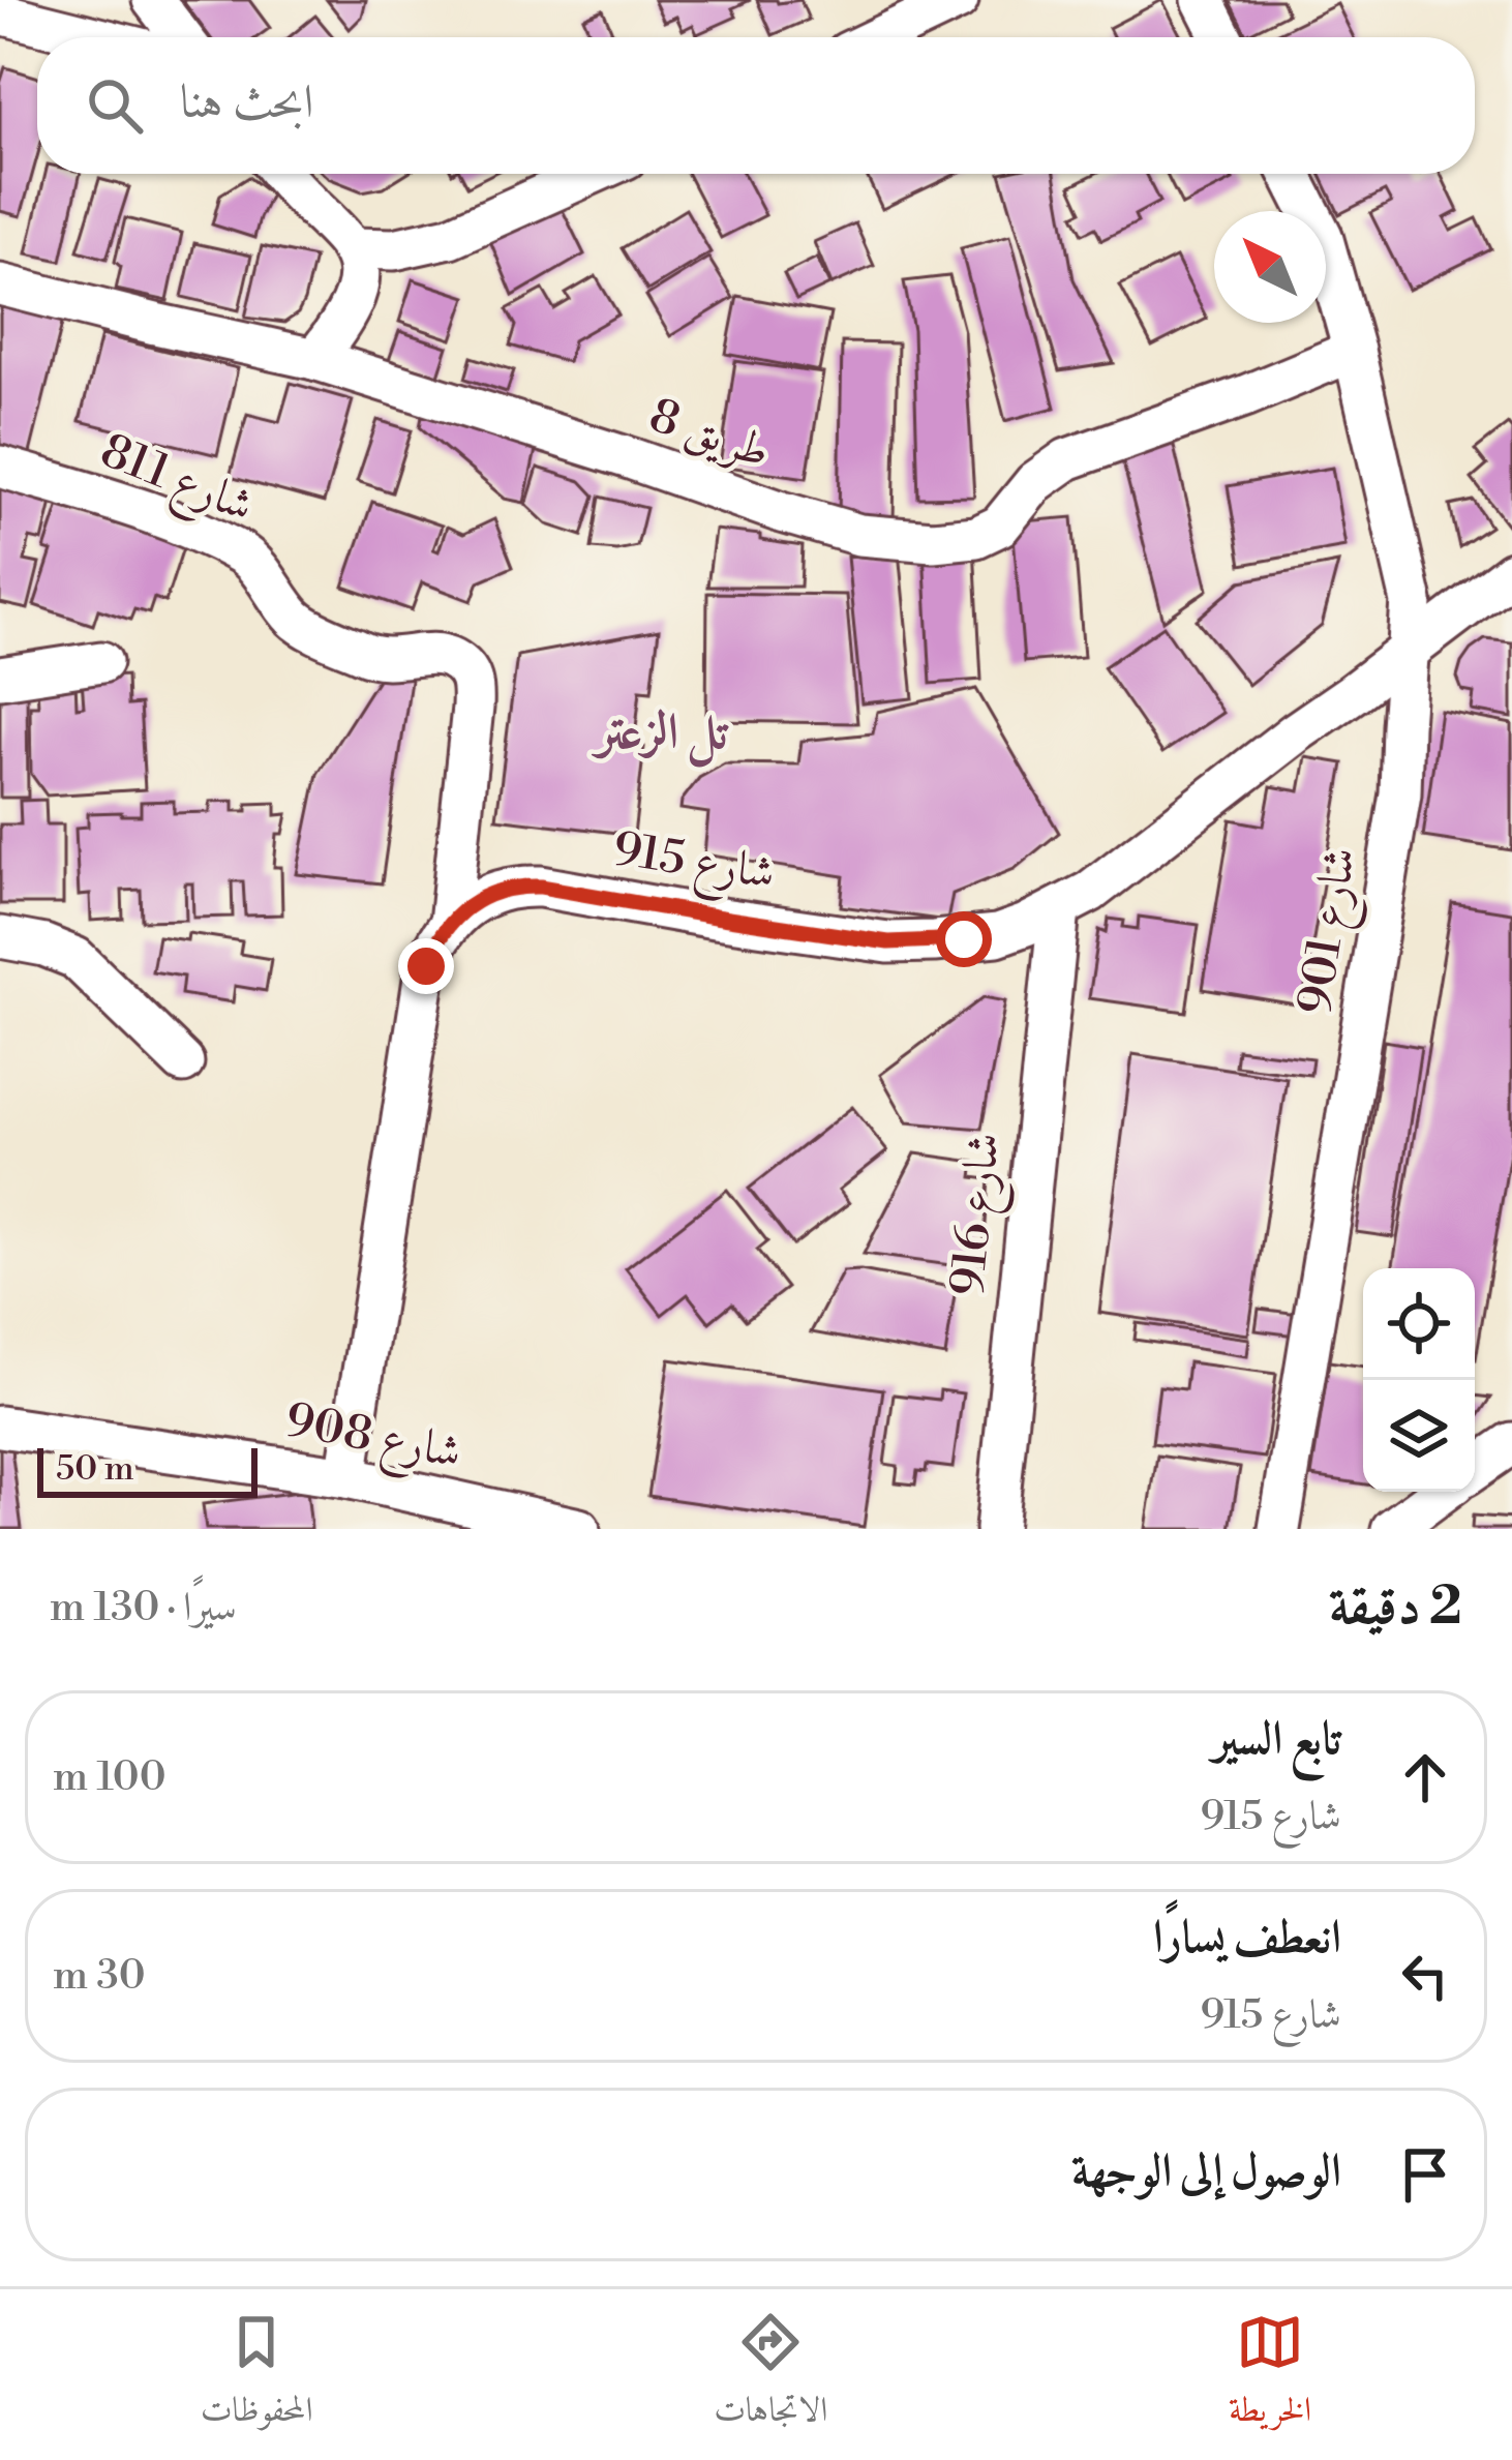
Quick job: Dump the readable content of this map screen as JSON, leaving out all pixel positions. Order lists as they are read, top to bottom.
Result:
{
  "streets": {
    "street": [
      "طريق 8",
      "شارع 811",
      "شارع 915",
      "شارع 901",
      "شارع 916",
      "شارع 908"
    ]
  },
  "crossings": [
    ["طريق 8", "شارع 901"],
    ["شارع 811", "شارع 915"],
    ["شارع 915", "شارع 901"],
    ["شارع 915", "شارع 916"]
  ],
  "districts": ["تل الزعتر"],
  "scale_bar": "50 m",
  "north": "top left",
  "page": {
    "search": "ابحث هنا",
    "scale": "50 m",
    "heading": ["2 دقيقة", "سيرًا · 130 m"],
    "list": [
      ["تابع السير", "شارع 915", "100 m"],
      ["انعطف يسارًا", "شارع 915", "30 m"],
      "الوصول إلى الوجهة"
    ],
    "nav": ["الخريطة", "الاتجاهات", "المحفوظات"]
  }
}
